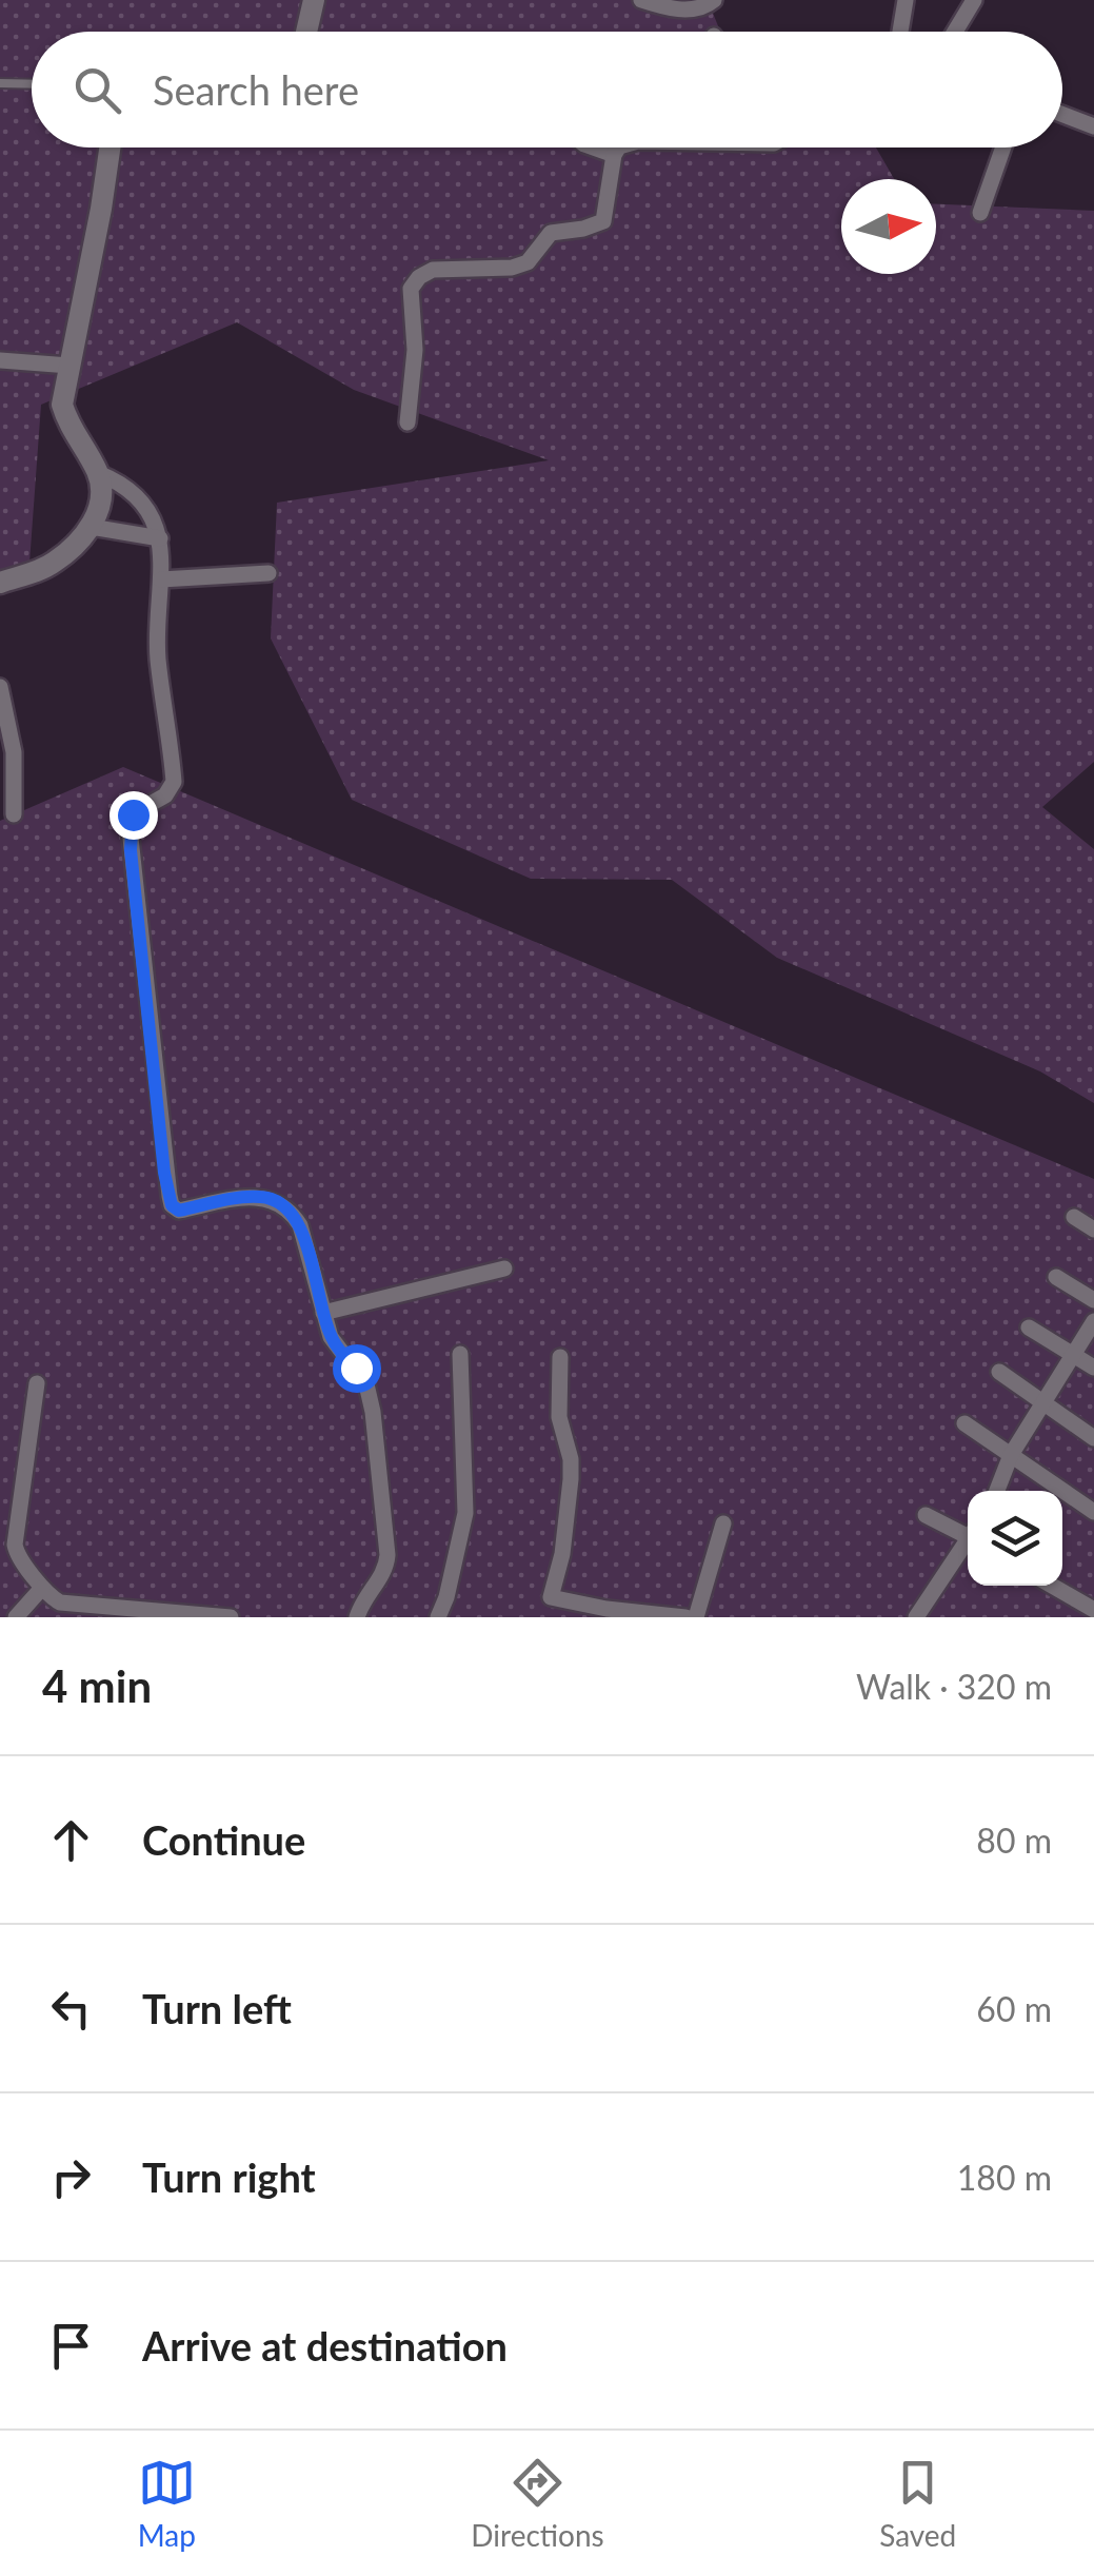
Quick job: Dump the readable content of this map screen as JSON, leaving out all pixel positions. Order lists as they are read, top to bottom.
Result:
{
  "north": "right",
  "page": {
    "search": "Search here",
    "heading": ["4 min", "Walk · 320 m"],
    "list": [
      ["Continue", "80 m"],
      ["Turn left", "60 m"],
      ["Turn right", "180 m"],
      "Arrive at destination"
    ],
    "nav": ["Map", "Directions", "Saved"]
  }
}
